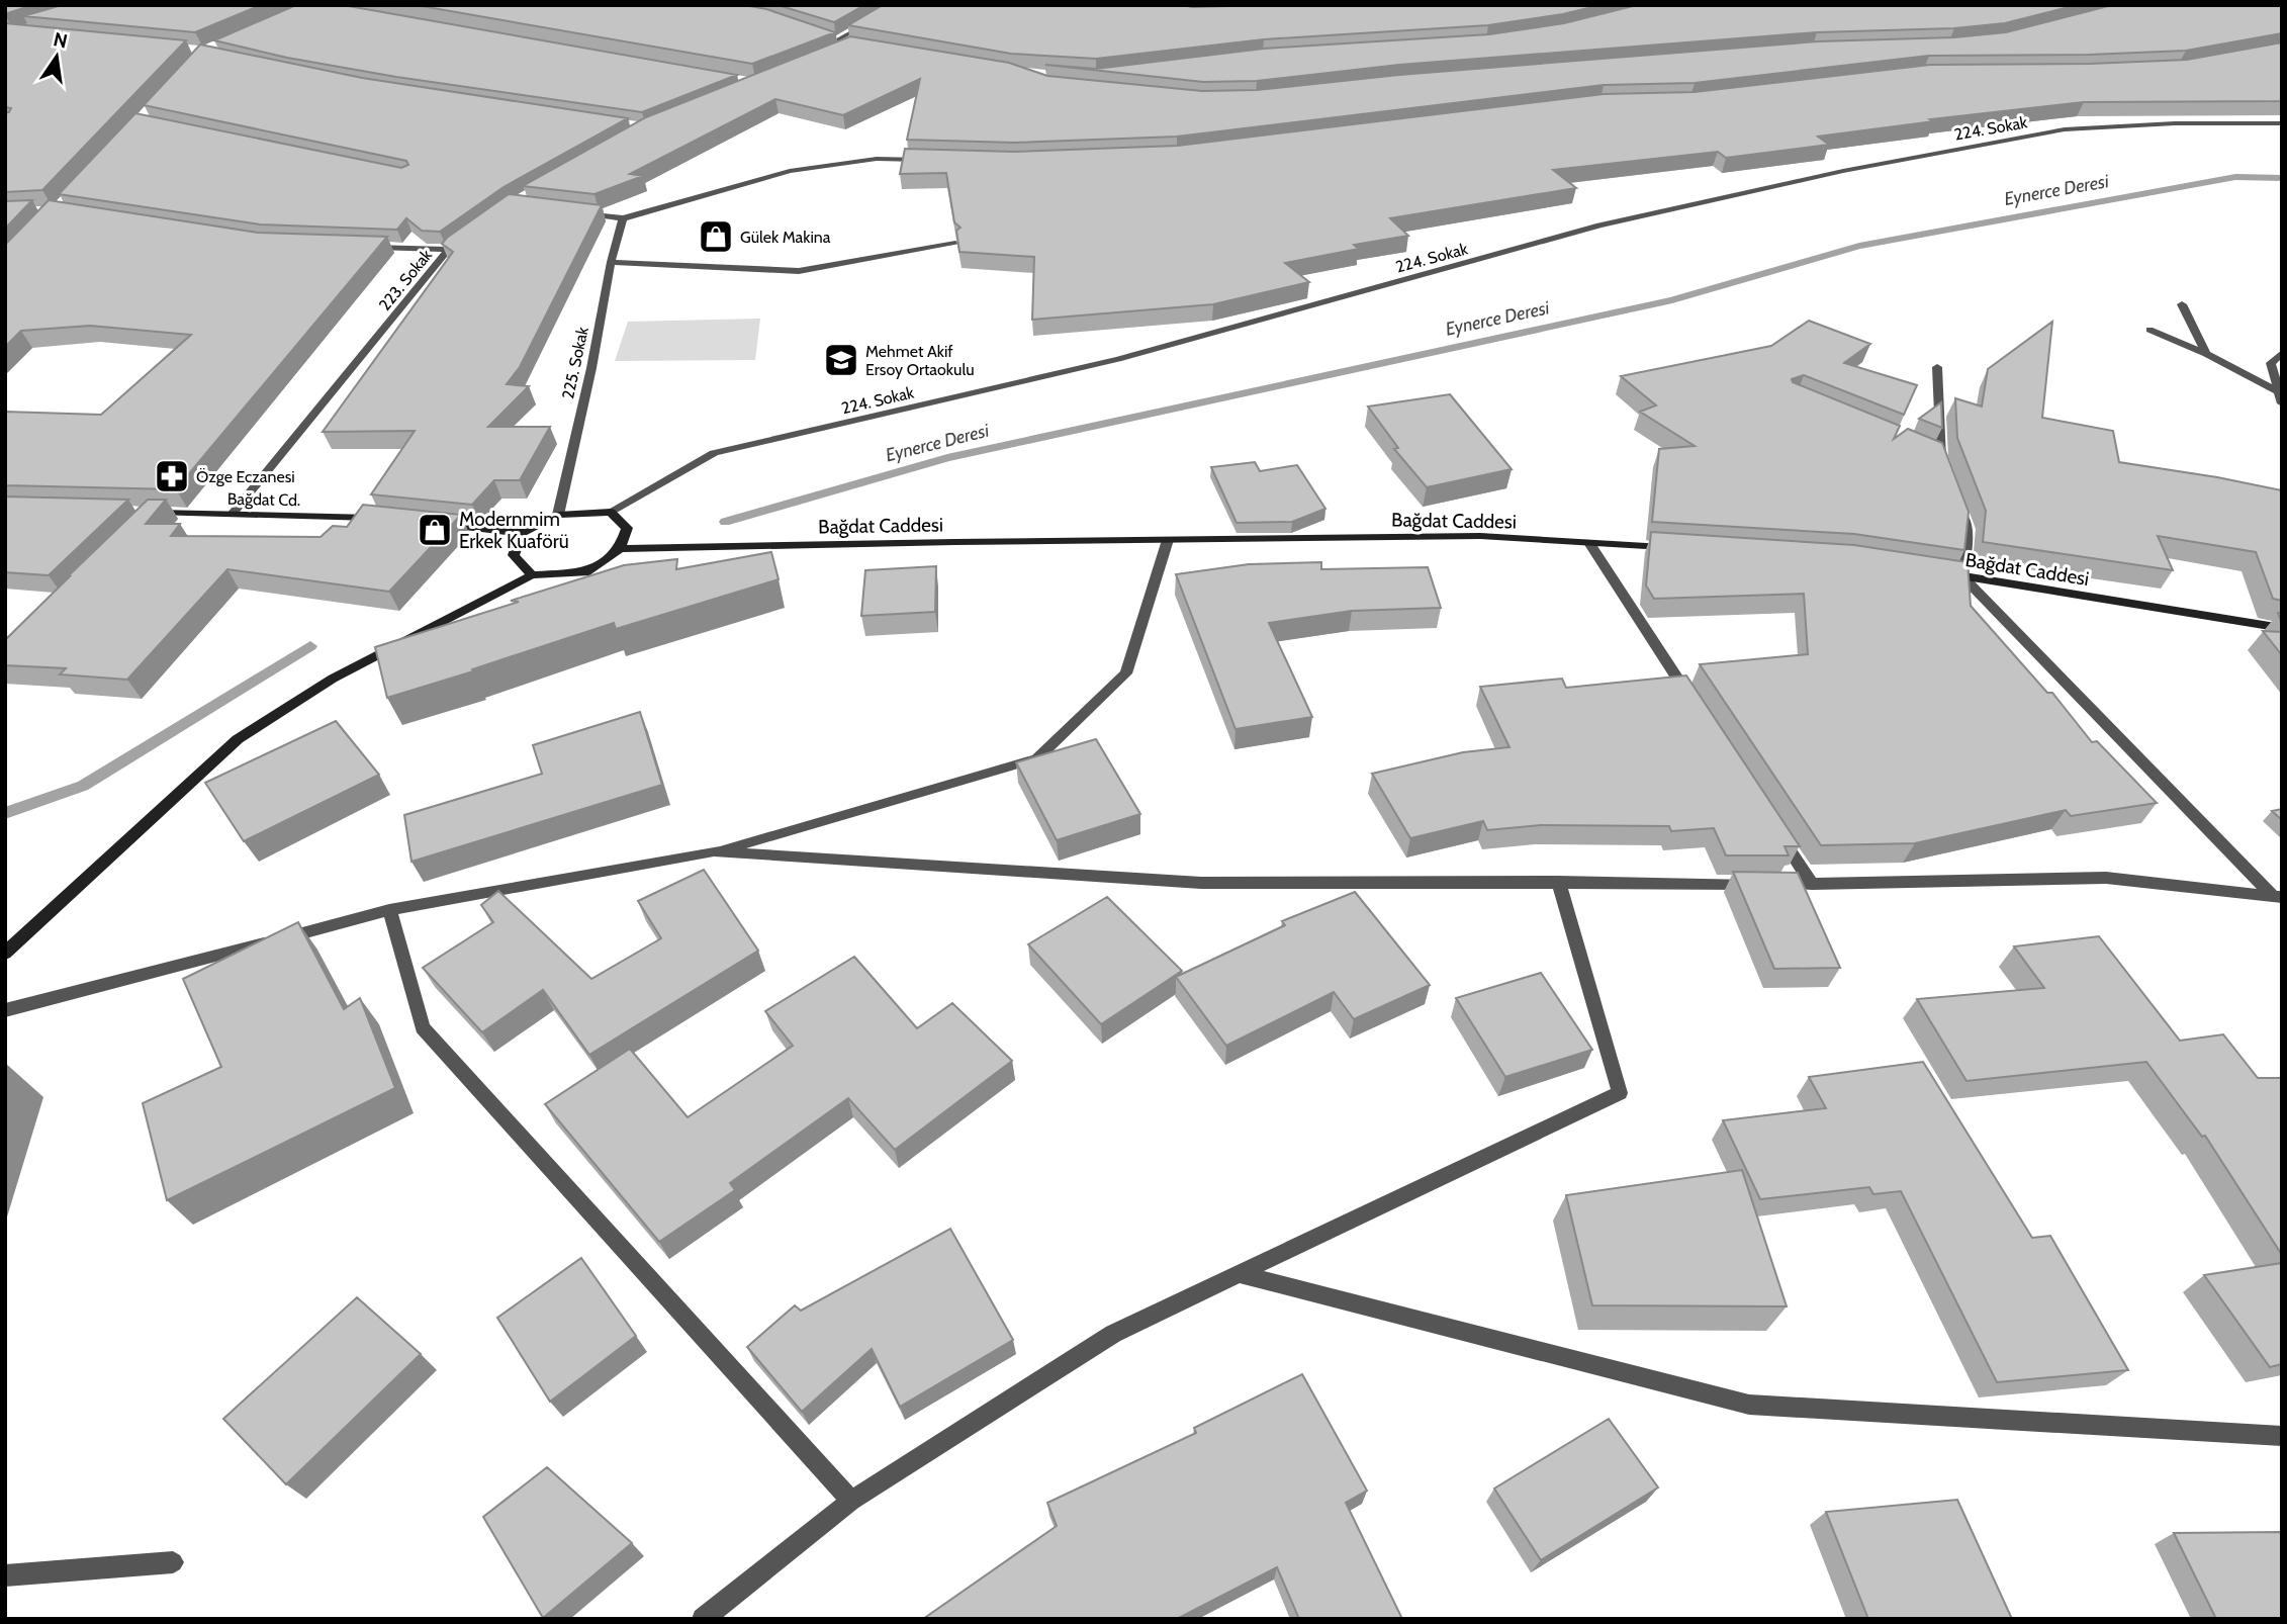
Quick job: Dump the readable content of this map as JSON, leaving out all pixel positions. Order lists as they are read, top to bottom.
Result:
{
  "streets": {
    "main road": ["Bağdat Cd.", "Bağdat Caddesi"],
    "street": ["224. Sokak", "223. Sokak", "225. Sokak"]
  },
  "crossings": [
    ["223. Sokak", "Bağdat Cd."]
  ],
  "water": ["Eynerce Deresi"],
  "places": {
    "shop": ["Gülek Makina", "Modernmim Erkek Kuaförü"],
    "school or university": ["Mehmet Akif Ersoy Ortaokulu"],
    "pharmacy": ["Özge Eczanesi"]
  },
  "north": "top"
}
